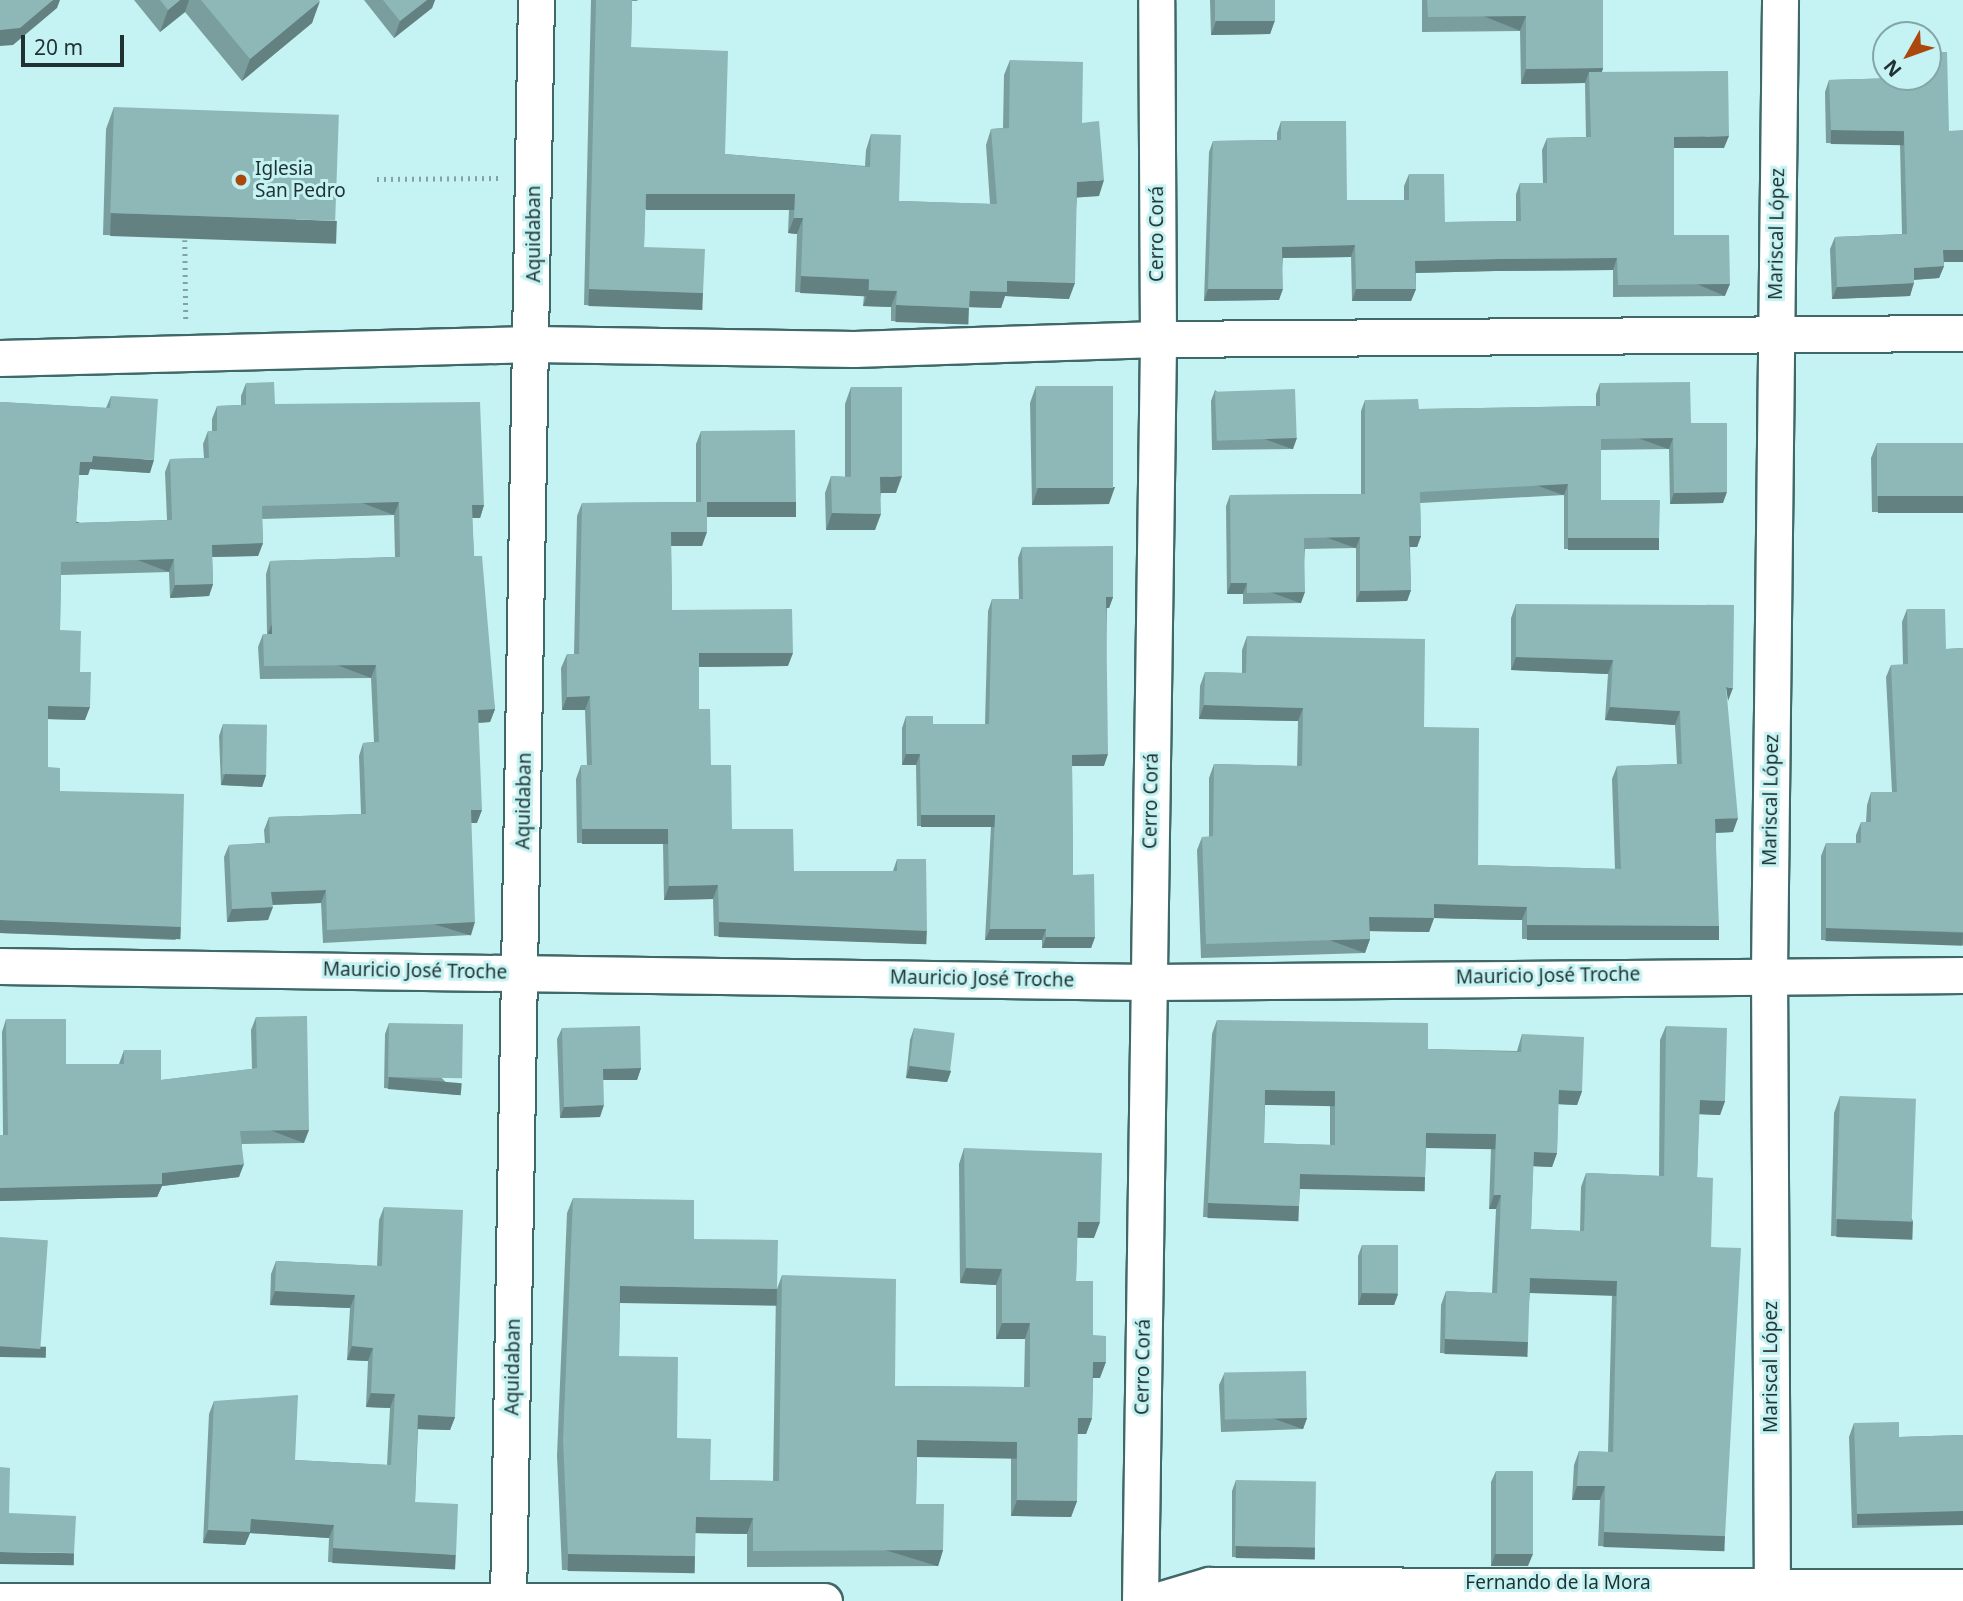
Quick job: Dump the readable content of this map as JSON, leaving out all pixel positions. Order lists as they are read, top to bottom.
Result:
{
  "streets": {
    "street": [
      "Aquidaban",
      "Cerro Corá",
      "Mariscal López",
      "Mauricio José Troche",
      "Fernando de la Mora"
    ]
  },
  "crossings": [
    ["Aquidaban", "Mauricio José Troche"],
    ["Cerro Corá", "Mauricio José Troche"],
    ["Mariscal López", "Mauricio José Troche"],
    ["Mariscal López", "Fernando de la Mora"]
  ],
  "places": ["Iglesia San Pedro"],
  "scale_bar": "20 m",
  "north": "bottom left"
}
